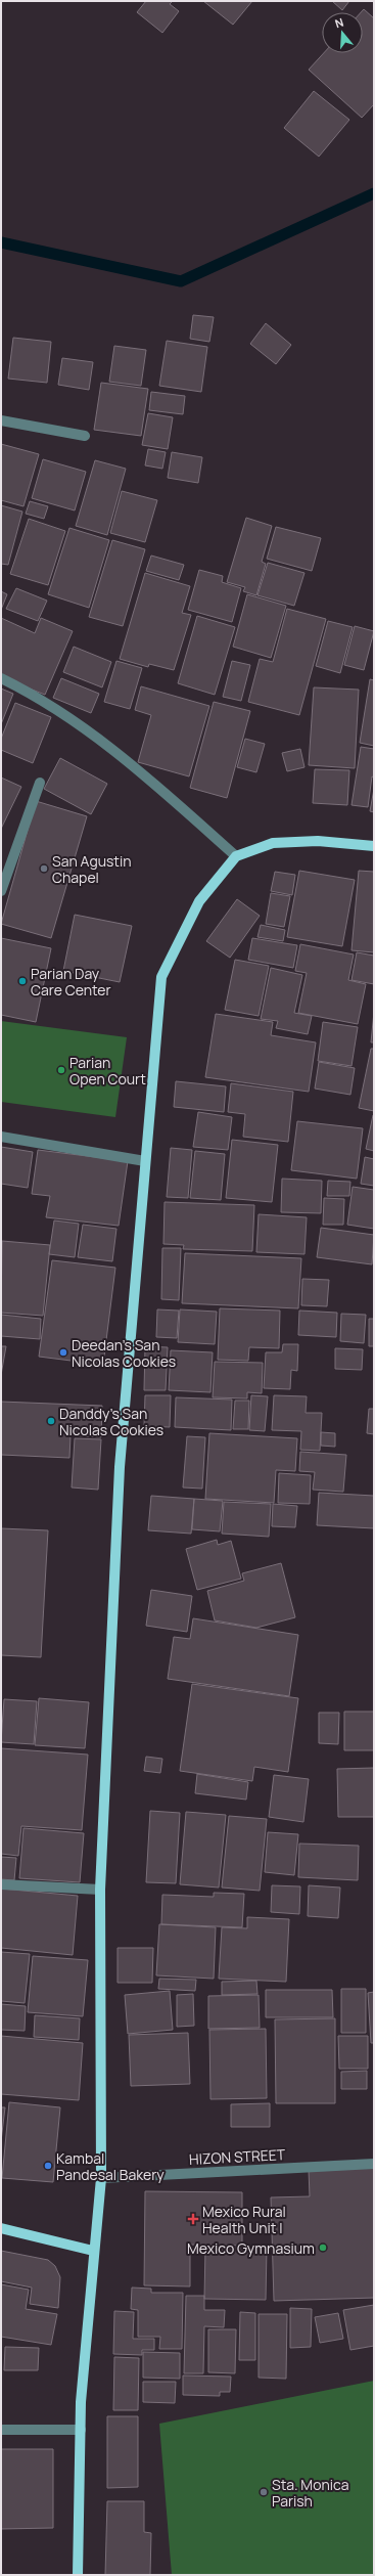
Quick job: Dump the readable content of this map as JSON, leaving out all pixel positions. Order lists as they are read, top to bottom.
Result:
{
  "streets": {
    "street": ["HIZON STREET"]
  },
  "places": {
    "other": [
      "San Agustin Chapel",
      "Parian Day Care Center",
      "Parian Open Court",
      "Deedan's San Nicolas Cookies",
      "Danddy's San Nicolas Cookies",
      "Kambal Pandesal Bakery",
      "Mexico Gymnasium",
      "Sta. Monica Parish"
    ],
    "health": ["Mexico Rural Health Unit I"]
  },
  "north": "top"
}
